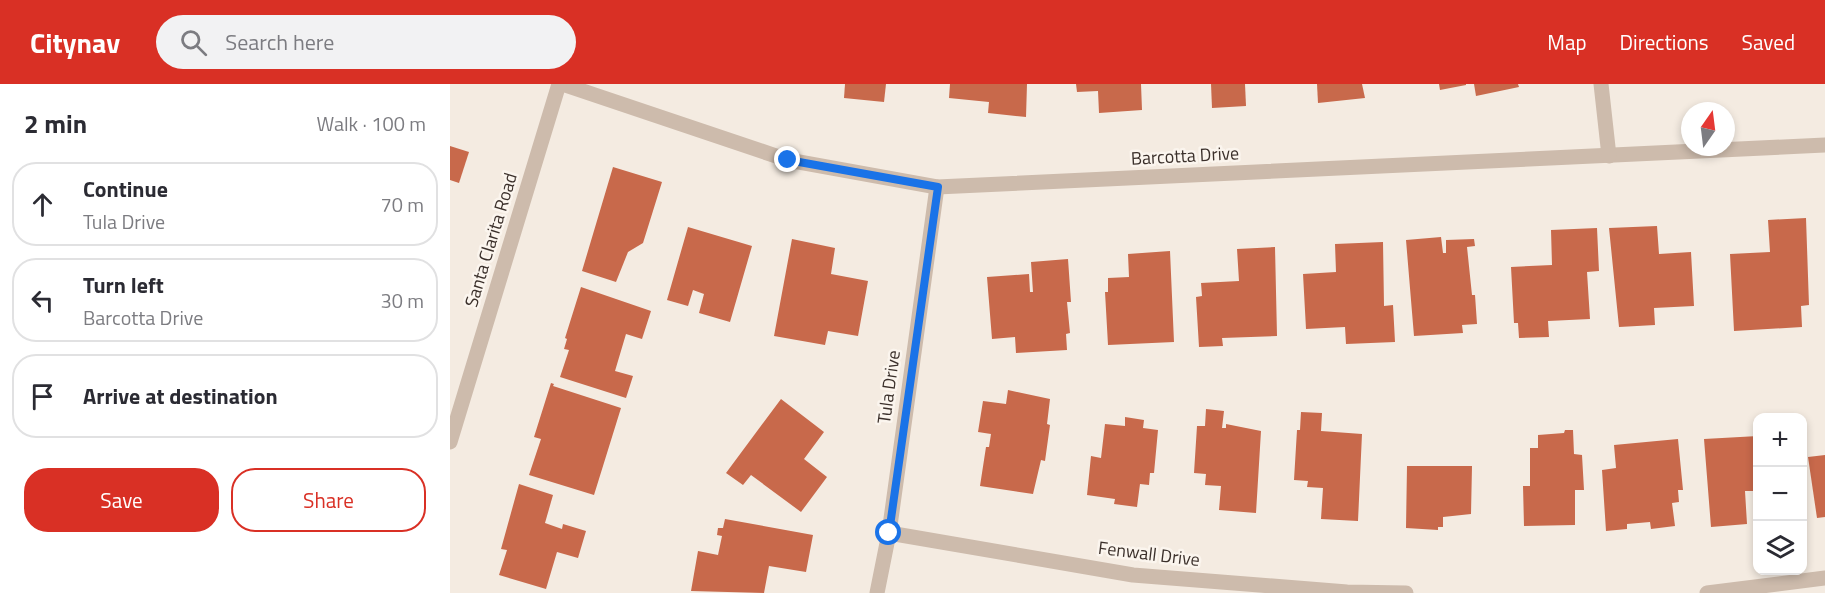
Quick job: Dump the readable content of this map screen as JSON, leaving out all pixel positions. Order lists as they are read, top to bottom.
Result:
{
  "streets": {
    "street": [
      "Barcotta Drive",
      "Santa Clarita Road",
      "Tula Drive",
      "Fenwall Drive"
    ]
  },
  "crossings": [
    ["Barcotta Drive", "Santa Clarita Road"],
    ["Barcotta Drive", "Tula Drive"],
    ["Tula Drive", "Fenwall Drive"]
  ],
  "north": "top",
  "page": {
    "header": "Citynav",
    "search": "Search here",
    "nav": ["Map", "Directions", "Saved"],
    "heading": ["2 min", "Walk · 100 m"],
    "list": [
      ["Continue", "Tula Drive", "70 m"],
      ["Turn left", "Barcotta Drive", "30 m"],
      "Arrive at destination"
    ],
    "map_buttons": ["+", "−"],
    "buttons": ["Save", "Share"]
  }
}
